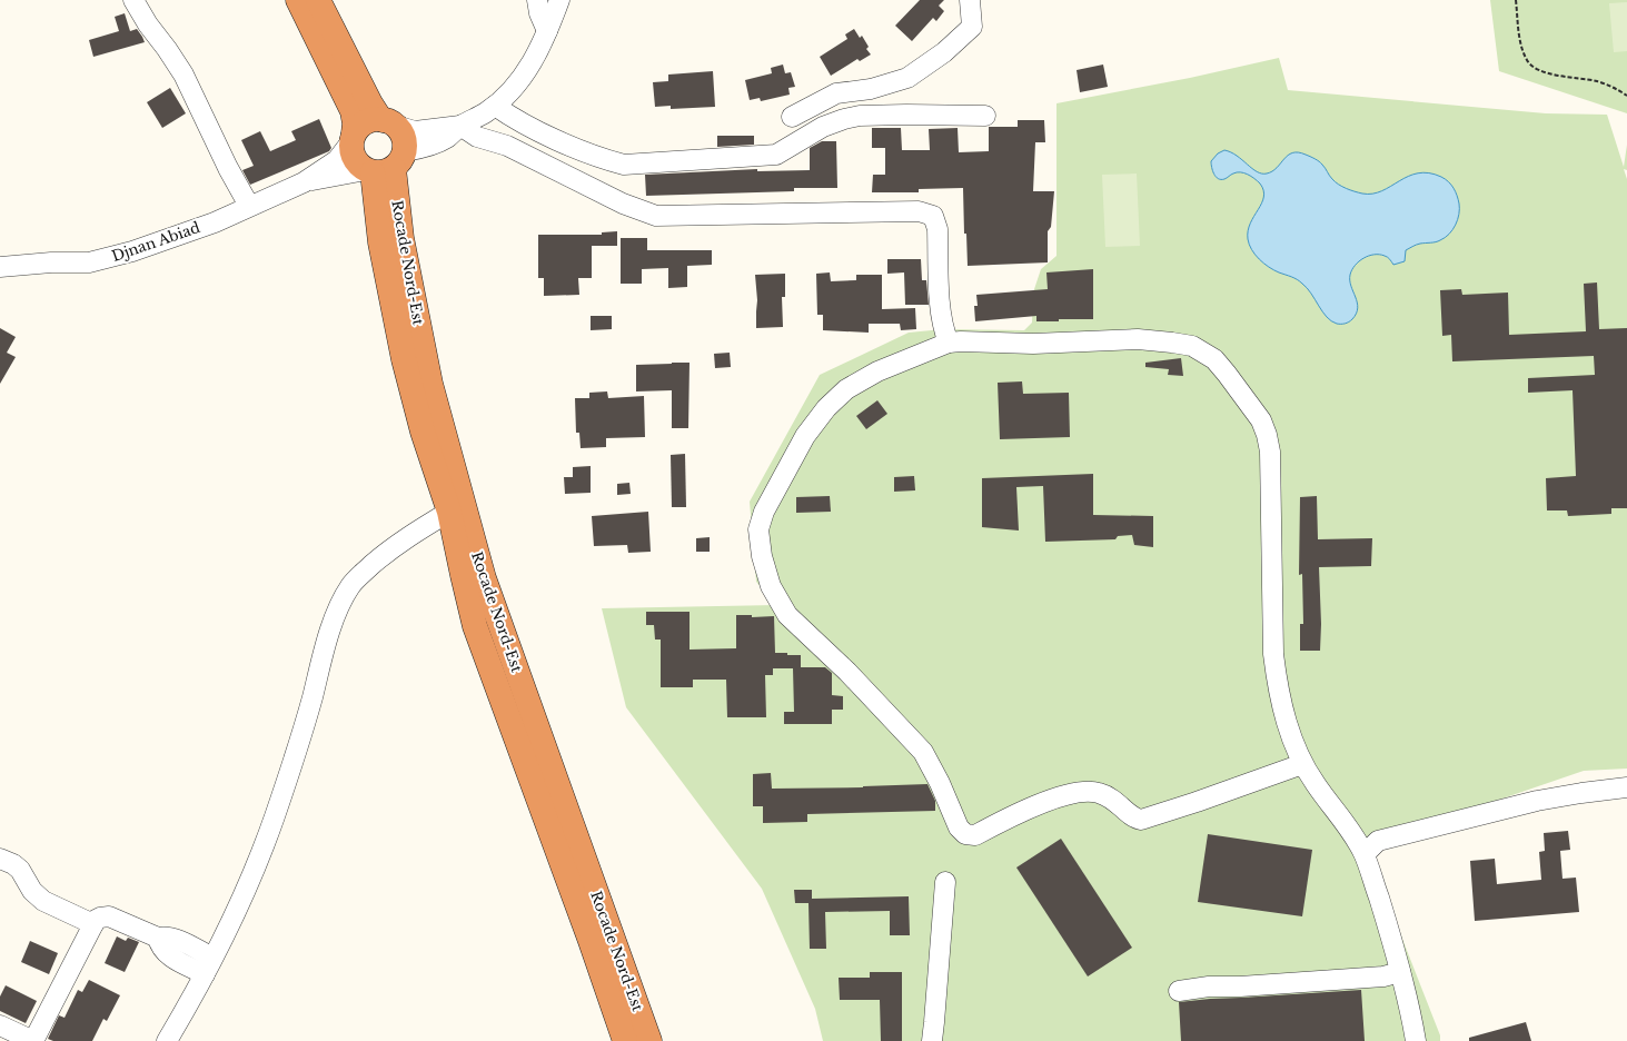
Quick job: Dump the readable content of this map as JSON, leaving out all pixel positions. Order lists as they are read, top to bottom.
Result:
{
  "streets": {
    "highway": ["Rocade Nord-Est"],
    "street": ["Djnan Abiad"]
  }
}
